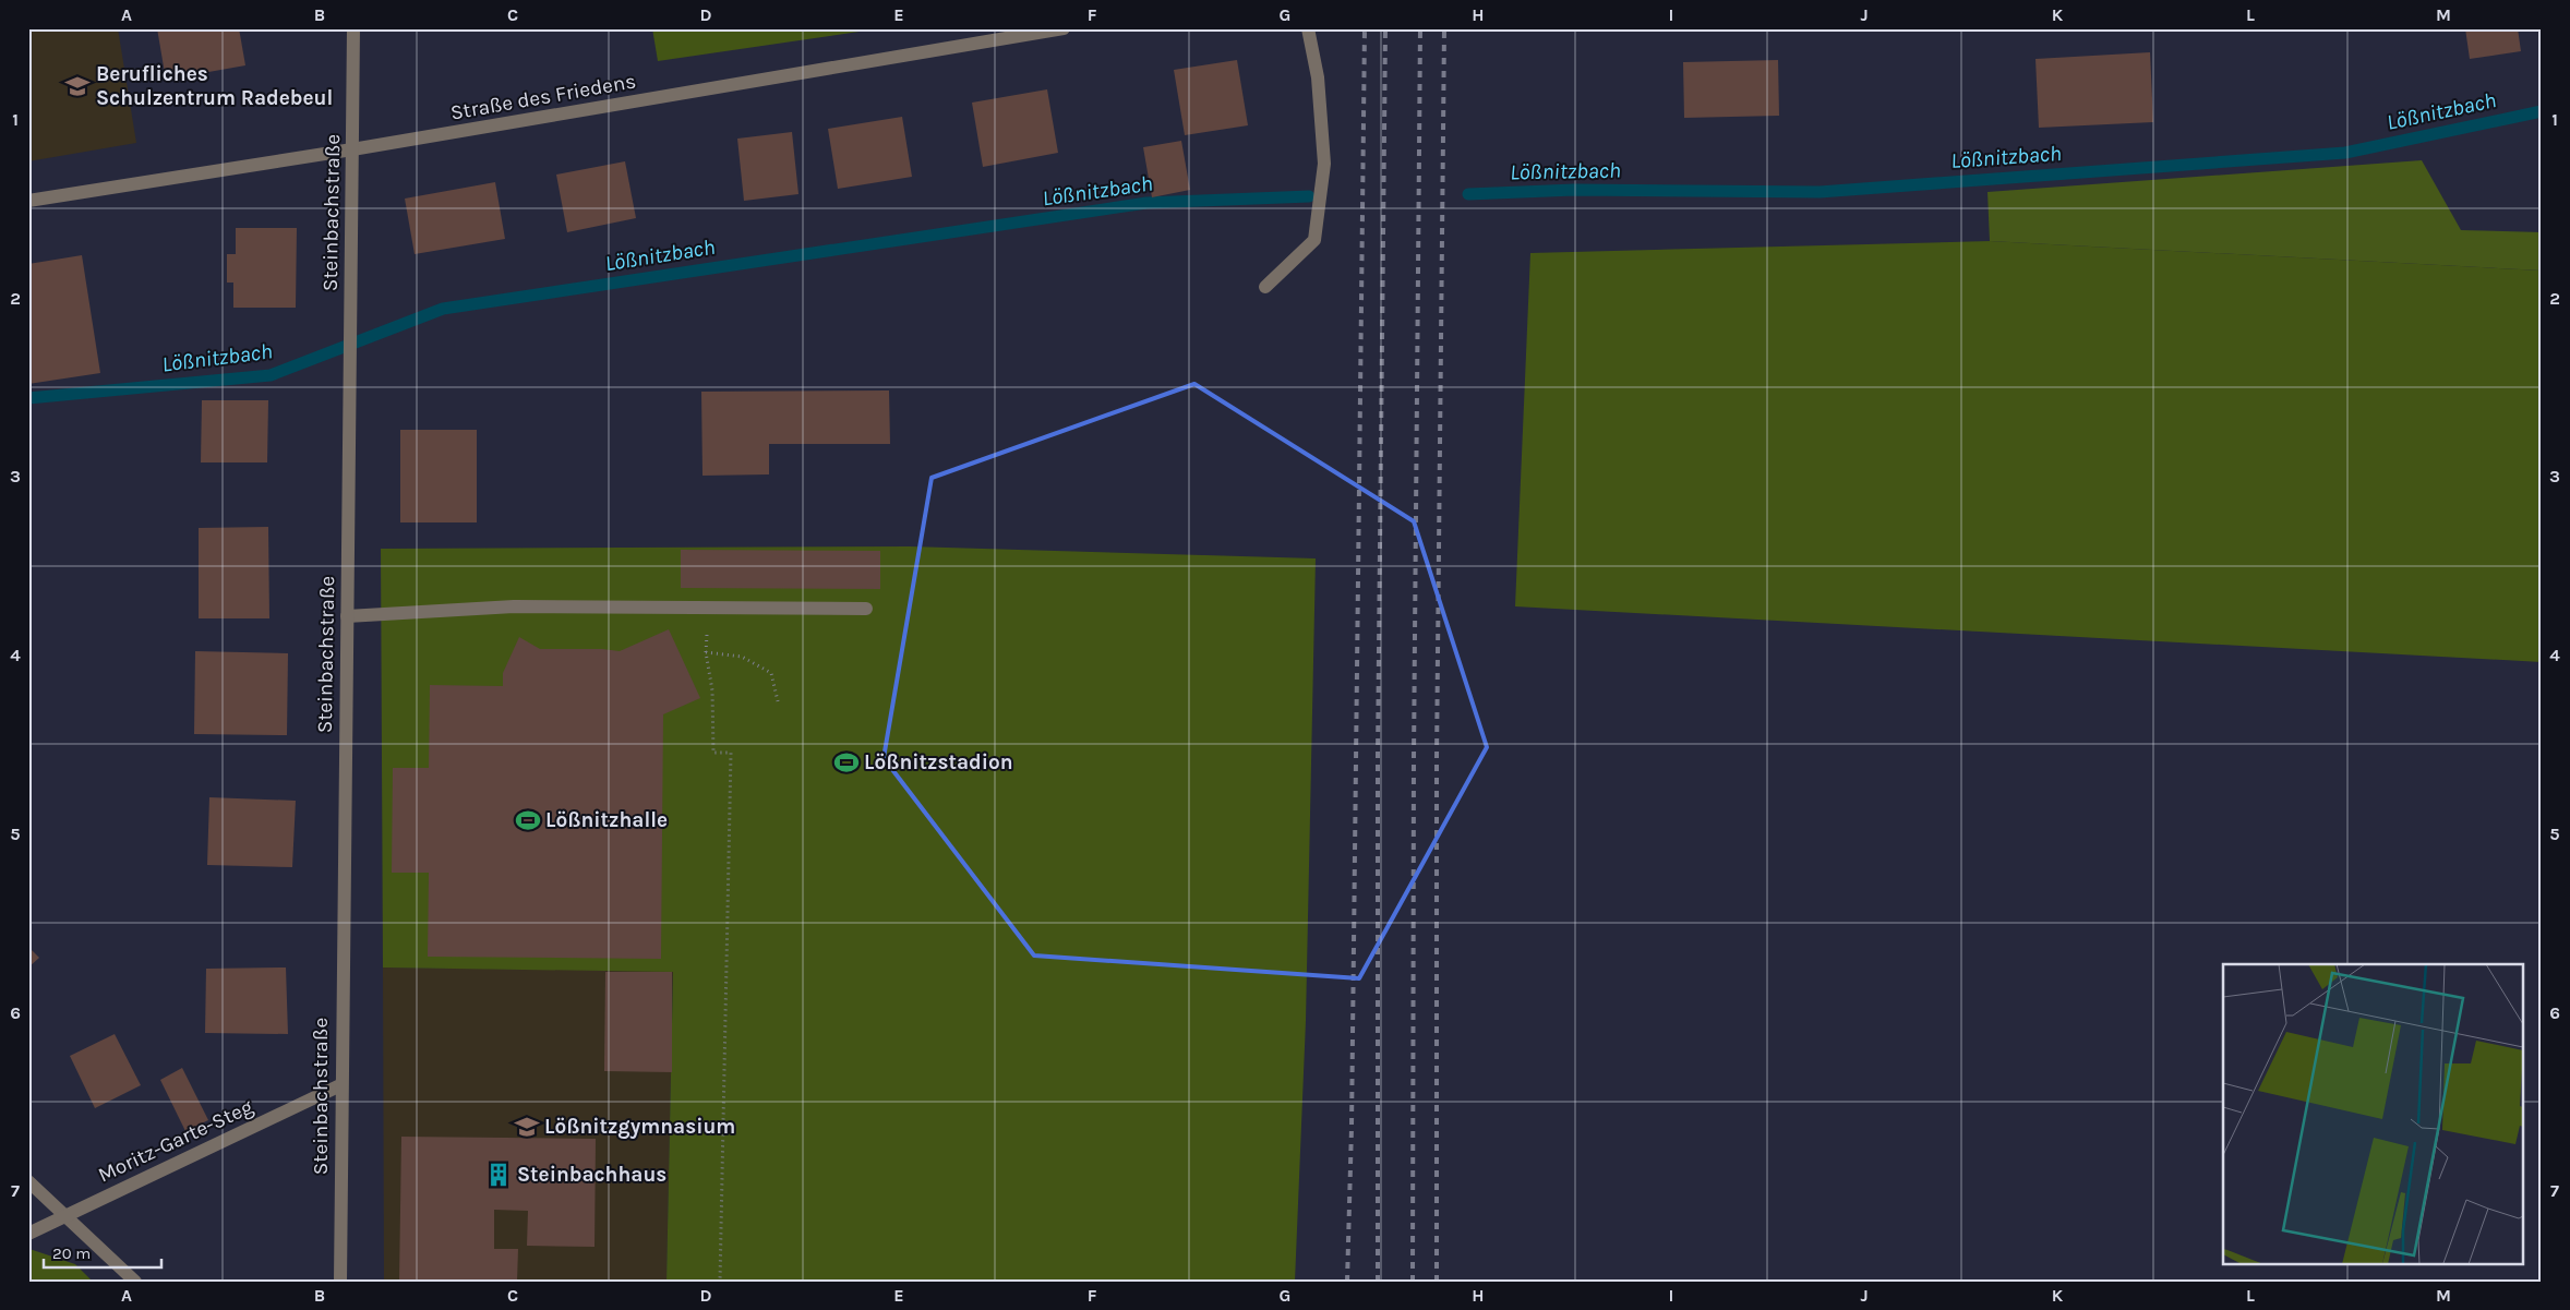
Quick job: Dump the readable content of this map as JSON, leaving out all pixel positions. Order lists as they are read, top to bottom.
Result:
{
  "streets": {
    "street": ["Straße des Friedens", "Steinbachstraße", "Moritz-Garte-Steg"]
  },
  "crossings": [
    ["Straße des Friedens", "Steinbachstraße"],
    ["Steinbachstraße", "Moritz-Garte-Steg"]
  ],
  "water": ["Lößnitzbach"],
  "places": {
    "school or university": ["Berufliches Schulzentrum Radebeul", "Lößnitzgymnasium"],
    "sports": ["Lößnitzstadion", "Lößnitzhalle"],
    "building": ["Steinbachhaus"]
  },
  "scale_bar": "20 m",
  "grid": {
    "columns": [
      "A",
      "B",
      "C",
      "D",
      "E",
      "F",
      "G",
      "H",
      "I",
      "J",
      "K",
      "L",
      "M"
    ],
    "rows": [
      "1",
      "2",
      "3",
      "4",
      "5",
      "6",
      "7"
    ]
  }
}
